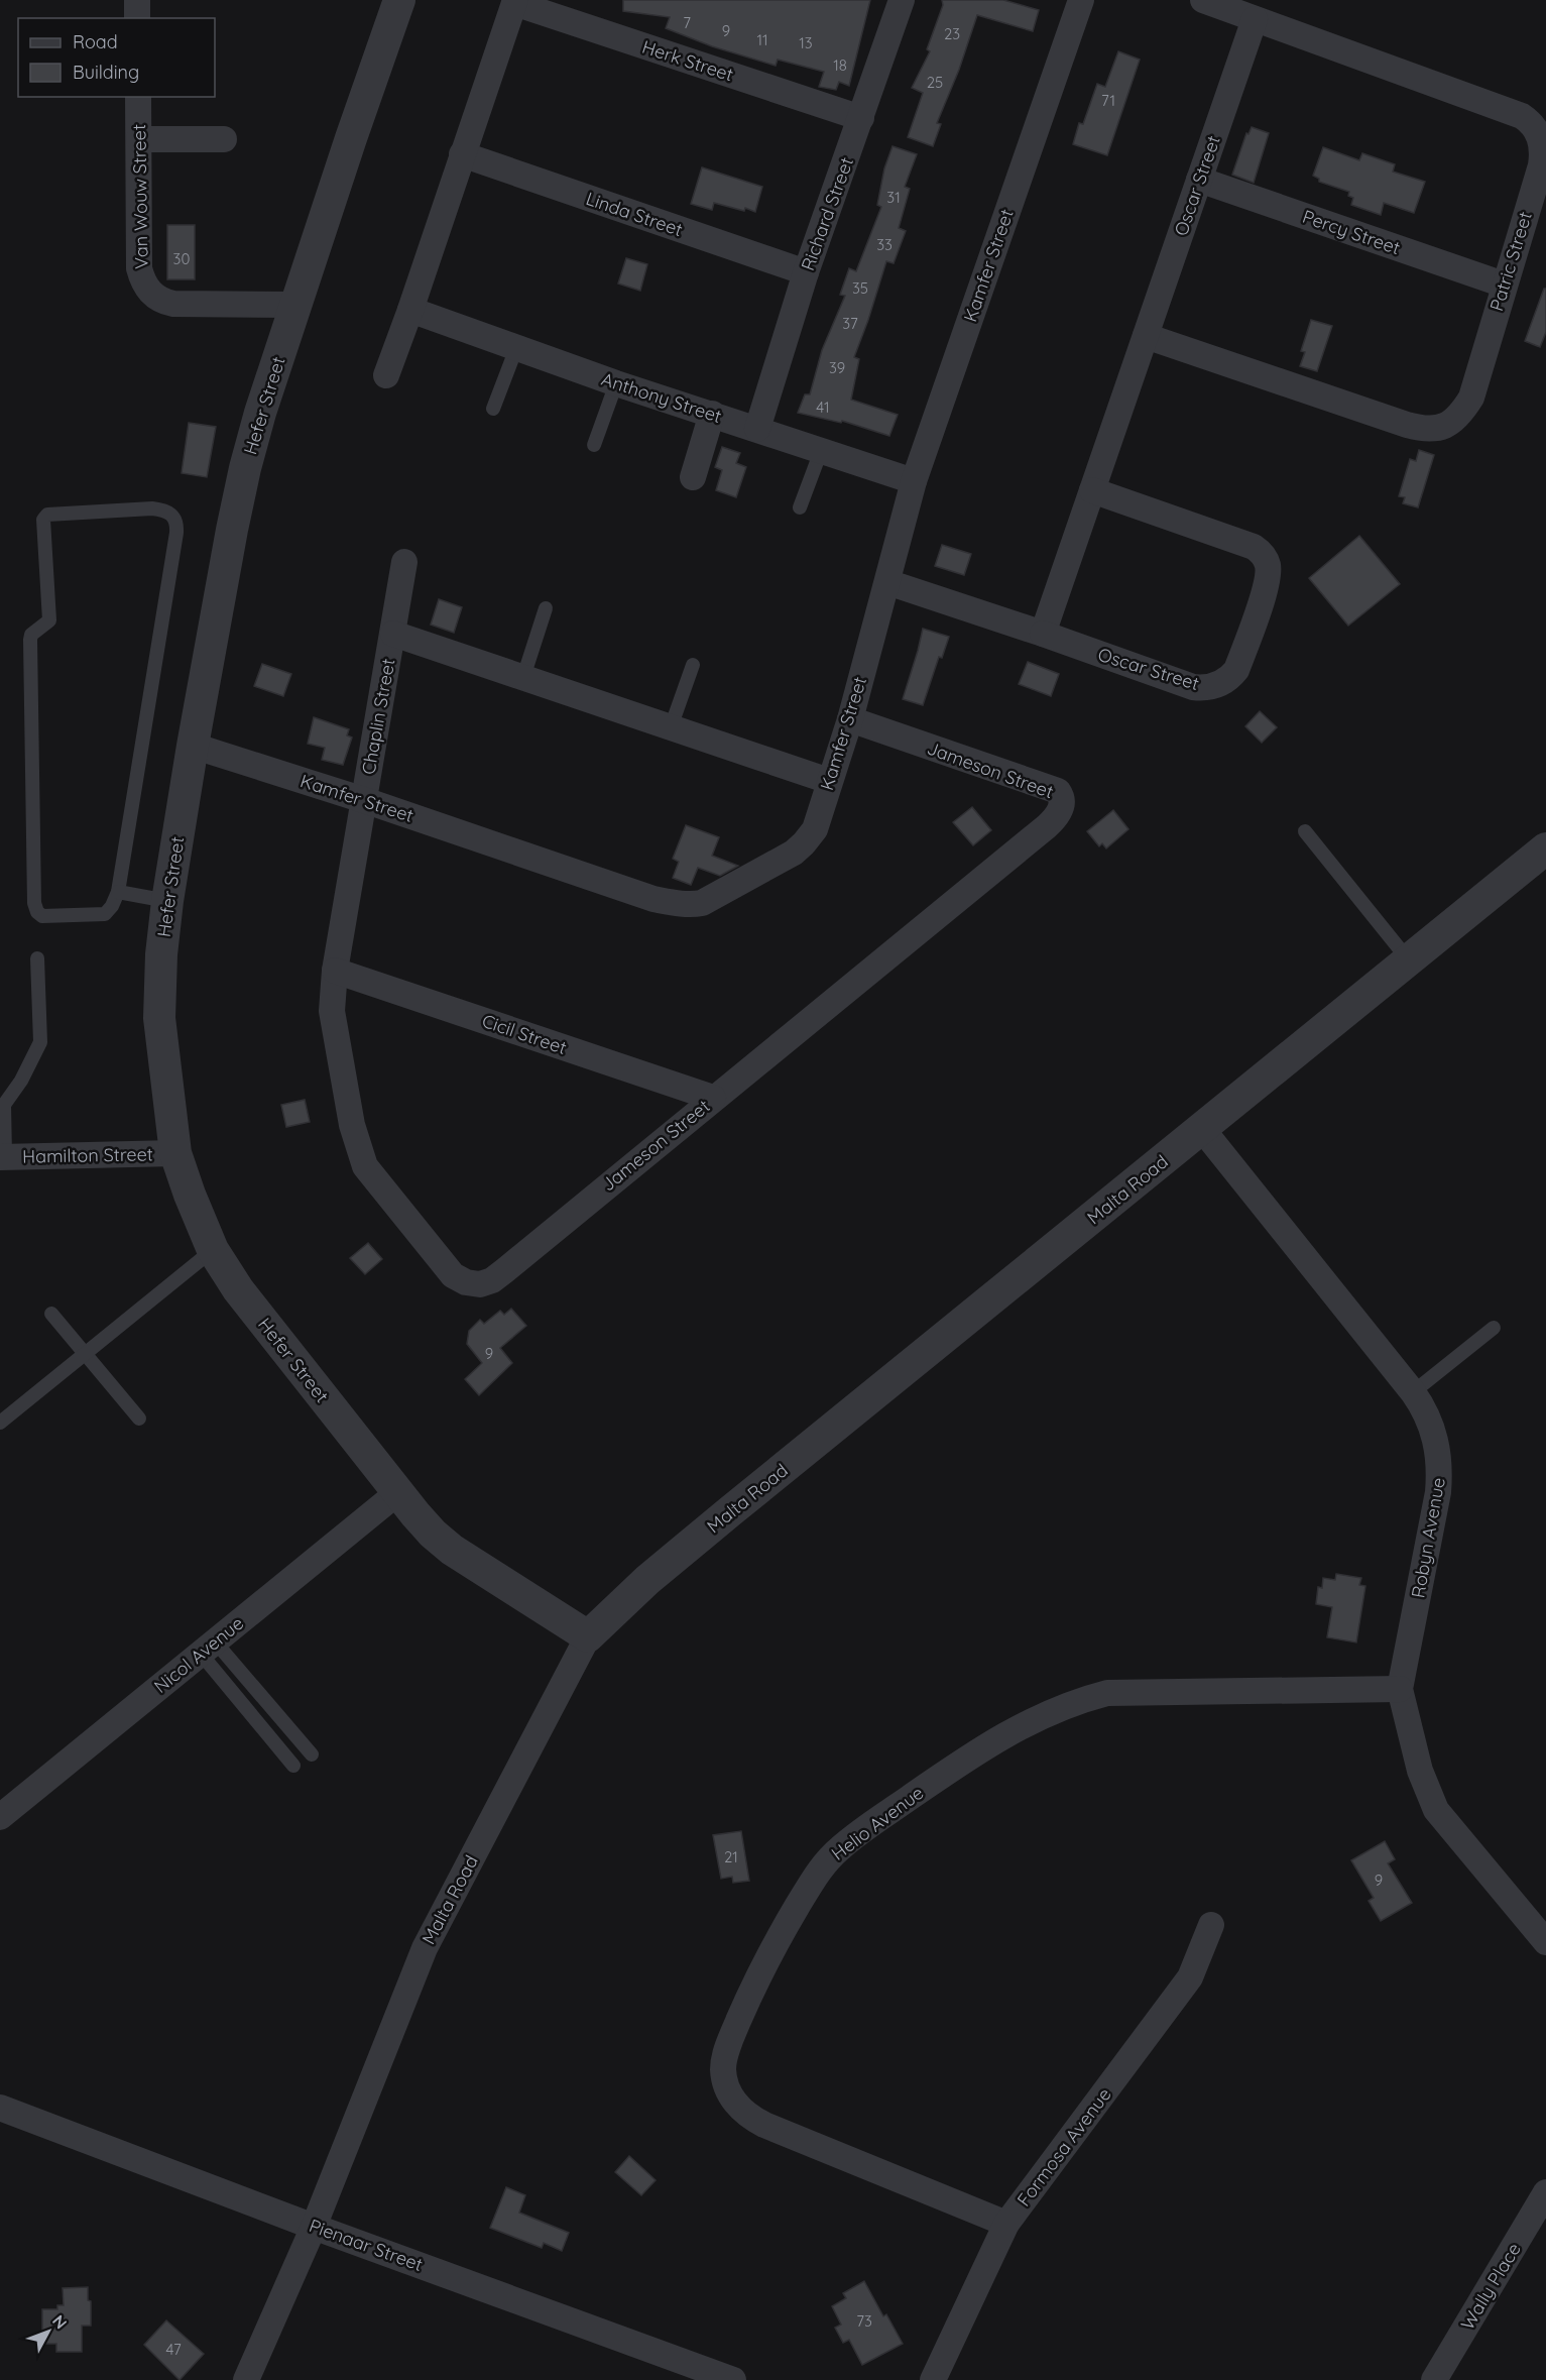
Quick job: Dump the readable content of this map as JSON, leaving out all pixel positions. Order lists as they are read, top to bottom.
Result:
{
  "streets": {
    "street": [
      "Herk Street",
      "Oscar Street",
      "Van Wouw Street",
      "Linda Street",
      "Richard Street",
      "Percy Street",
      "Patric Street",
      "Kamfer Street",
      "Anthony Street",
      "Hefer Street",
      "Chaplin Street",
      "Jameson Street",
      "Cicil Street",
      "Hamilton Street",
      "Malta Road",
      "Robyn Avenue",
      "Nicol Avenue",
      "Helio Avenue",
      "Formosa Avenue",
      "Pienaar Street",
      "Wally Place"
    ]
  },
  "crossings": [
    ["Herk Street", "Richard Street"],
    ["Oscar Street", "Percy Street"],
    ["Oscar Street", "Patric Street"],
    ["Oscar Street", "Kamfer Street"],
    ["Van Wouw Street", "Hefer Street"],
    ["Linda Street", "Richard Street"],
    ["Richard Street", "Anthony Street"],
    ["Percy Street", "Patric Street"],
    ["Kamfer Street", "Anthony Street"],
    ["Kamfer Street", "Hefer Street"],
    ["Kamfer Street", "Chaplin Street"],
    ["Kamfer Street", "Jameson Street"],
    ["Hefer Street", "Hamilton Street"],
    ["Hefer Street", "Malta Road"],
    ["Hefer Street", "Nicol Avenue"],
    ["Chaplin Street", "Jameson Street"],
    ["Jameson Street", "Cicil Street"],
    ["Malta Road", "Robyn Avenue"],
    ["Malta Road", "Pienaar Street"],
    ["Robyn Avenue", "Helio Avenue"],
    ["Helio Avenue", "Formosa Avenue"]
  ],
  "house_numbers": [
    "7",
    "9",
    "23",
    "11",
    "13",
    "18",
    "25",
    "71",
    "31",
    "33",
    "30",
    "35",
    "37",
    "39",
    "41",
    "9",
    "21",
    "9",
    "73",
    "47"
  ],
  "legend": ["Road", "Building"],
  "north": "top right"
}
